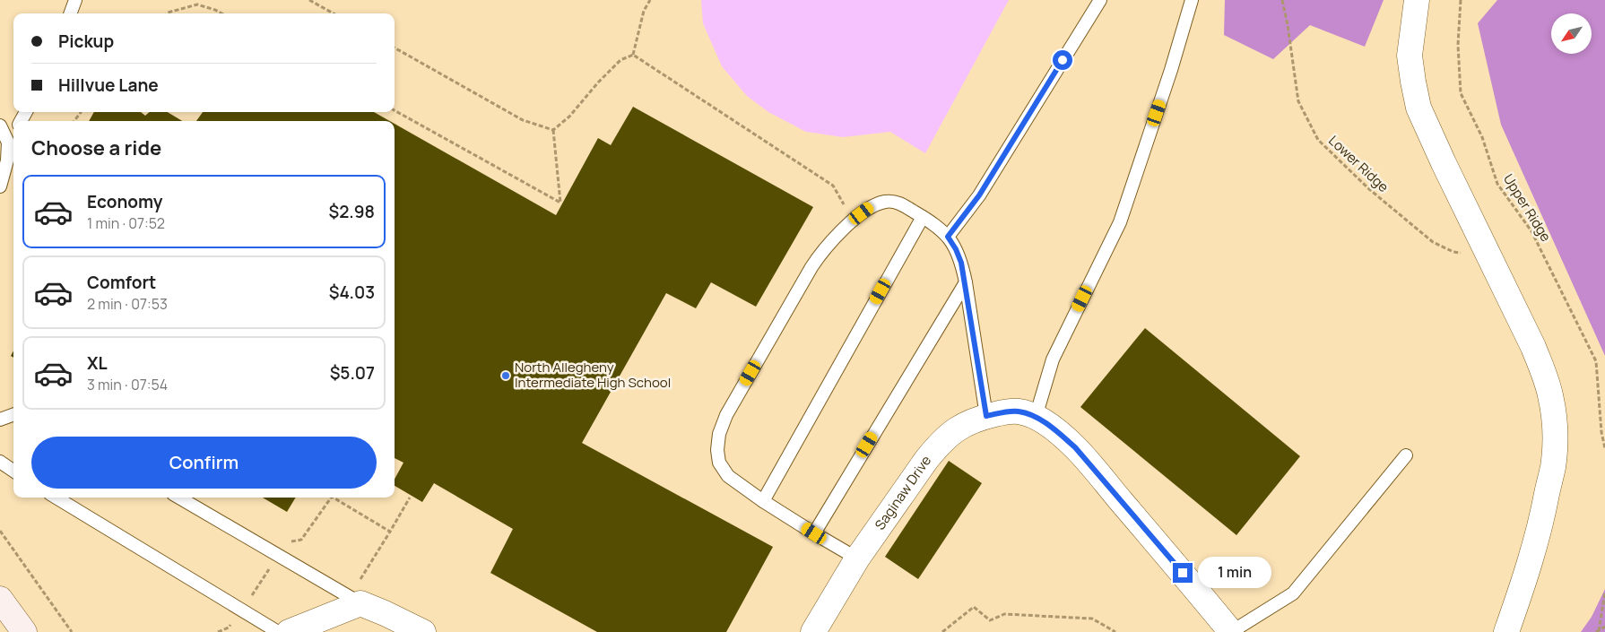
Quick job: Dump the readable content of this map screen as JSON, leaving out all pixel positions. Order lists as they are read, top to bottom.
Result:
{
  "streets": {
    "street": ["Saginaw Drive"],
    "path": ["Lower Ridge", "Upper Ridge"]
  },
  "places": ["North Allegheny Intermediate High School"],
  "north": "bottom left",
  "page": {
    "banner": ["Pickup", "Hillvue Lane"],
    "heading": "Choose a ride",
    "list": [
      {
        "name": "Economy",
        "note": "1 min · 07:52",
        "value": "$2.98"
      },
      {
        "name": "Comfort",
        "note": "2 min · 07:53",
        "value": "$4.03"
      },
      {
        "name": "XL",
        "note": "3 min · 07:54",
        "value": "$5.07"
      }
    ],
    "buttons": "Confirm",
    "bubble": "1 min"
  }
}
